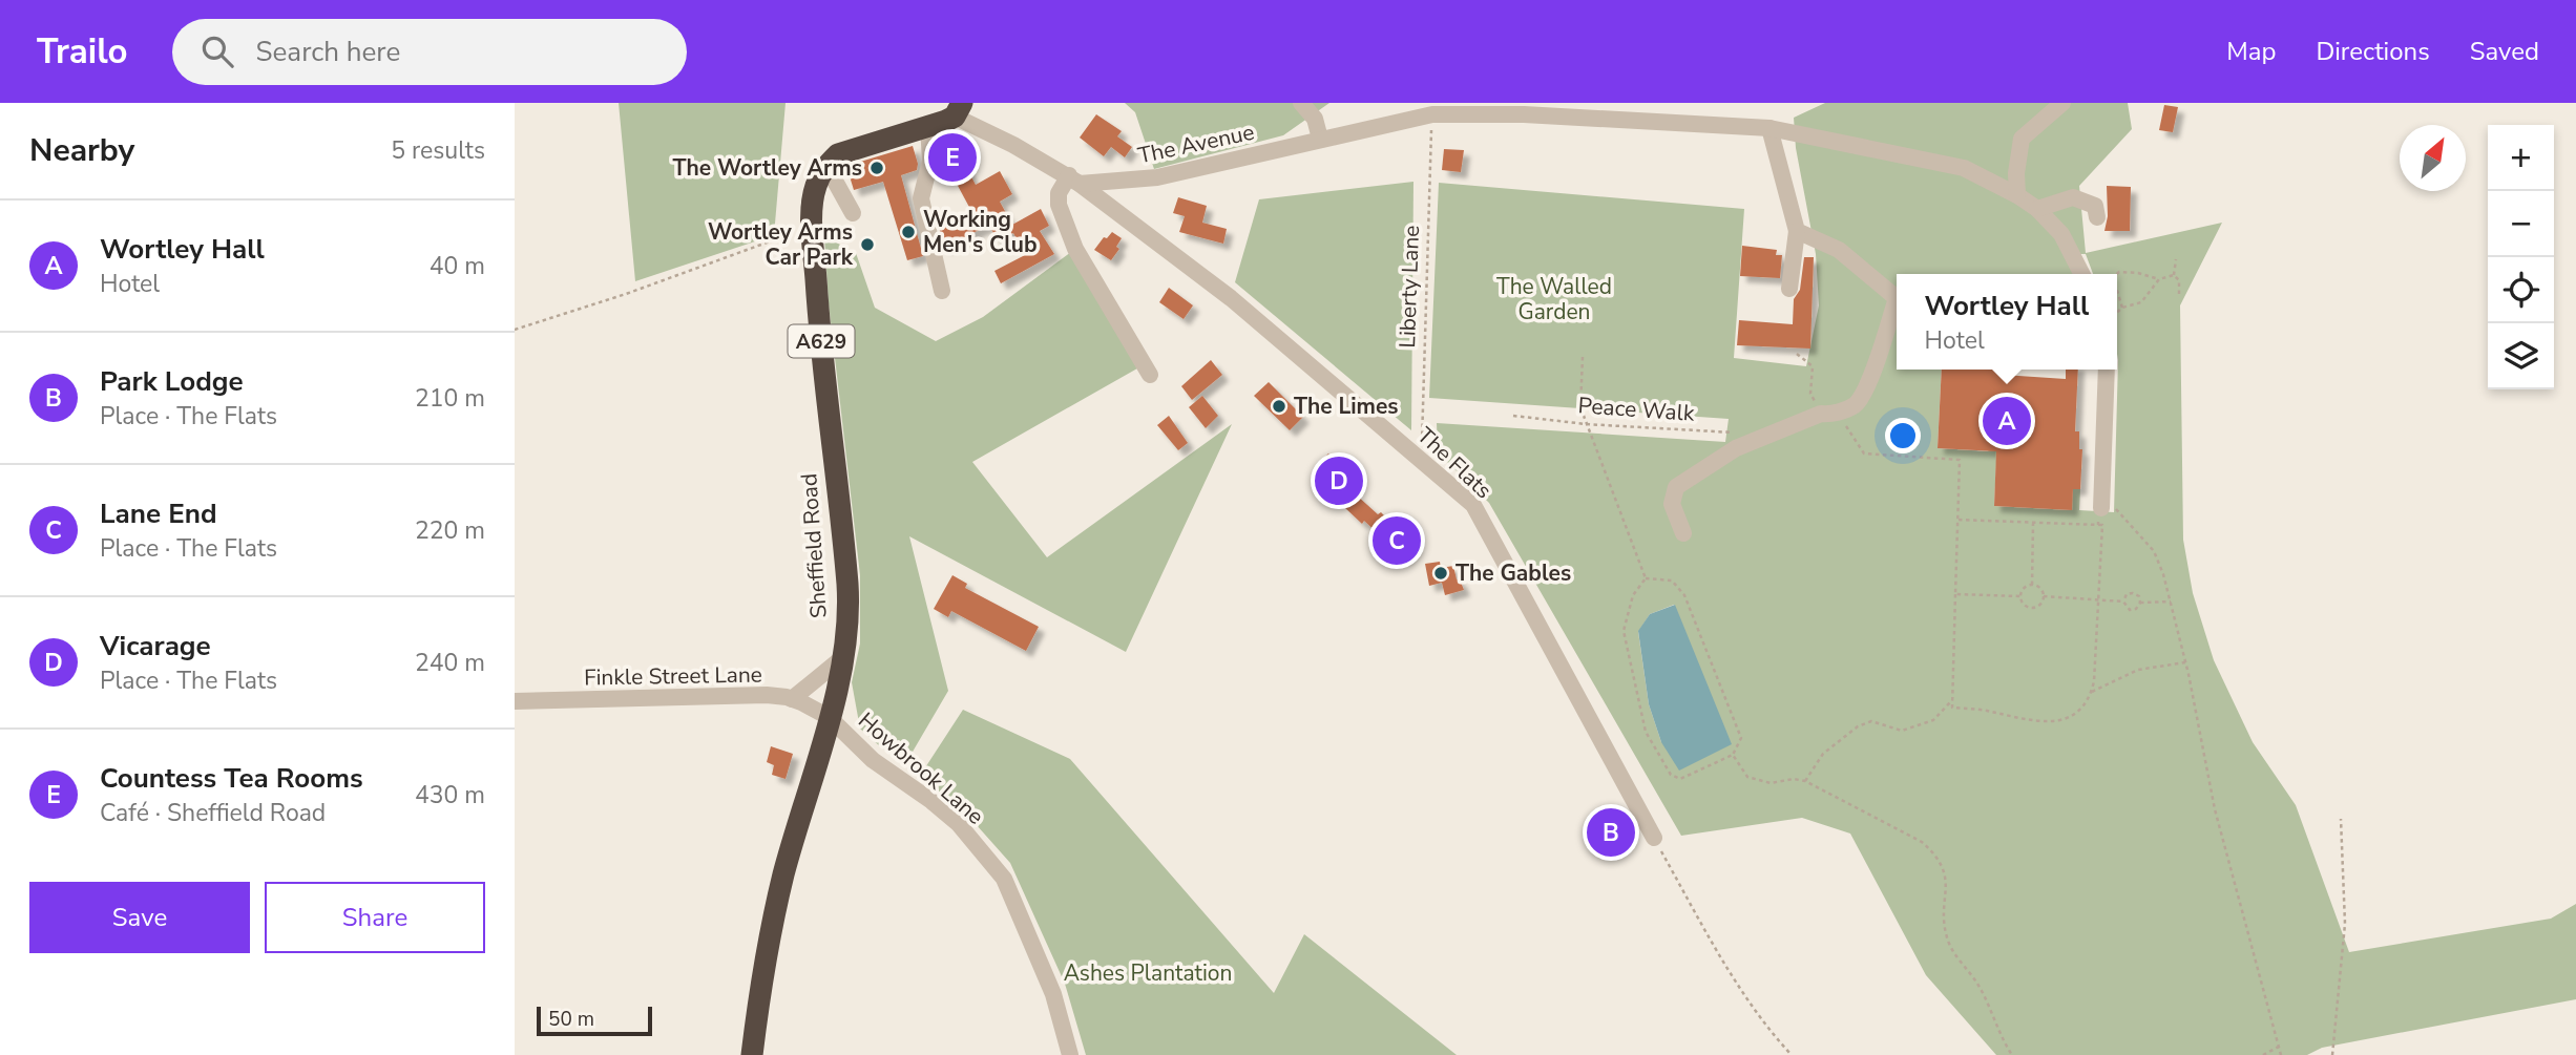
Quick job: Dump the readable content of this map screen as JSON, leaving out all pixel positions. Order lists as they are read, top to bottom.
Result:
{
  "streets": {
    "highway": ["A629", "Sheffield Road"],
    "street": [
      "The Avenue",
      "The Flats",
      "Finkle Street Lane",
      "Howbrook Lane"
    ],
    "path": ["Liberty Lane", "Peace Walk"]
  },
  "crossings": [
    ["The Avenue", "Liberty Lane"],
    ["The Avenue", "The Flats"],
    ["Liberty Lane", "The Flats"],
    ["Sheffield Road", "Finkle Street Lane"],
    ["Sheffield Road", "Howbrook Lane"],
    ["Finkle Street Lane", "Howbrook Lane"]
  ],
  "parks": ["The Walled Garden", "Ashes Plantation"],
  "places": [
    "The Wortley Arms",
    "Working Men's Club",
    "Wortley Arms Car Park",
    "The Limes",
    "The Gables"
  ],
  "scale_bar": "50 m",
  "north": "top right",
  "page": {
    "header": "Trailo",
    "search": "Search here",
    "nav": ["Map", "Directions", "Saved"],
    "heading": ["Nearby", "5 results"],
    "map_buttons": ["+", "−"],
    "pins": [
      "E",
      "A",
      "D",
      "C",
      "B"
    ],
    "list": [
      {
        "mark": "A",
        "name": "Wortley Hall",
        "note": "Hotel",
        "value": "40 m"
      },
      {
        "mark": "B",
        "name": "Park Lodge",
        "note": "Place · The Flats",
        "value": "210 m"
      },
      {
        "mark": "C",
        "name": "Lane End",
        "note": "Place · The Flats",
        "value": "220 m"
      },
      {
        "mark": "D",
        "name": "Vicarage",
        "note": "Place · The Flats",
        "value": "240 m"
      },
      {
        "mark": "E",
        "name": "Countess Tea Rooms",
        "note": "Café · Sheffield Road",
        "value": "430 m"
      }
    ],
    "popup": ["Wortley Hall", "Hotel"],
    "buttons": ["Save", "Share"],
    "scale": "50 m"
  }
}
